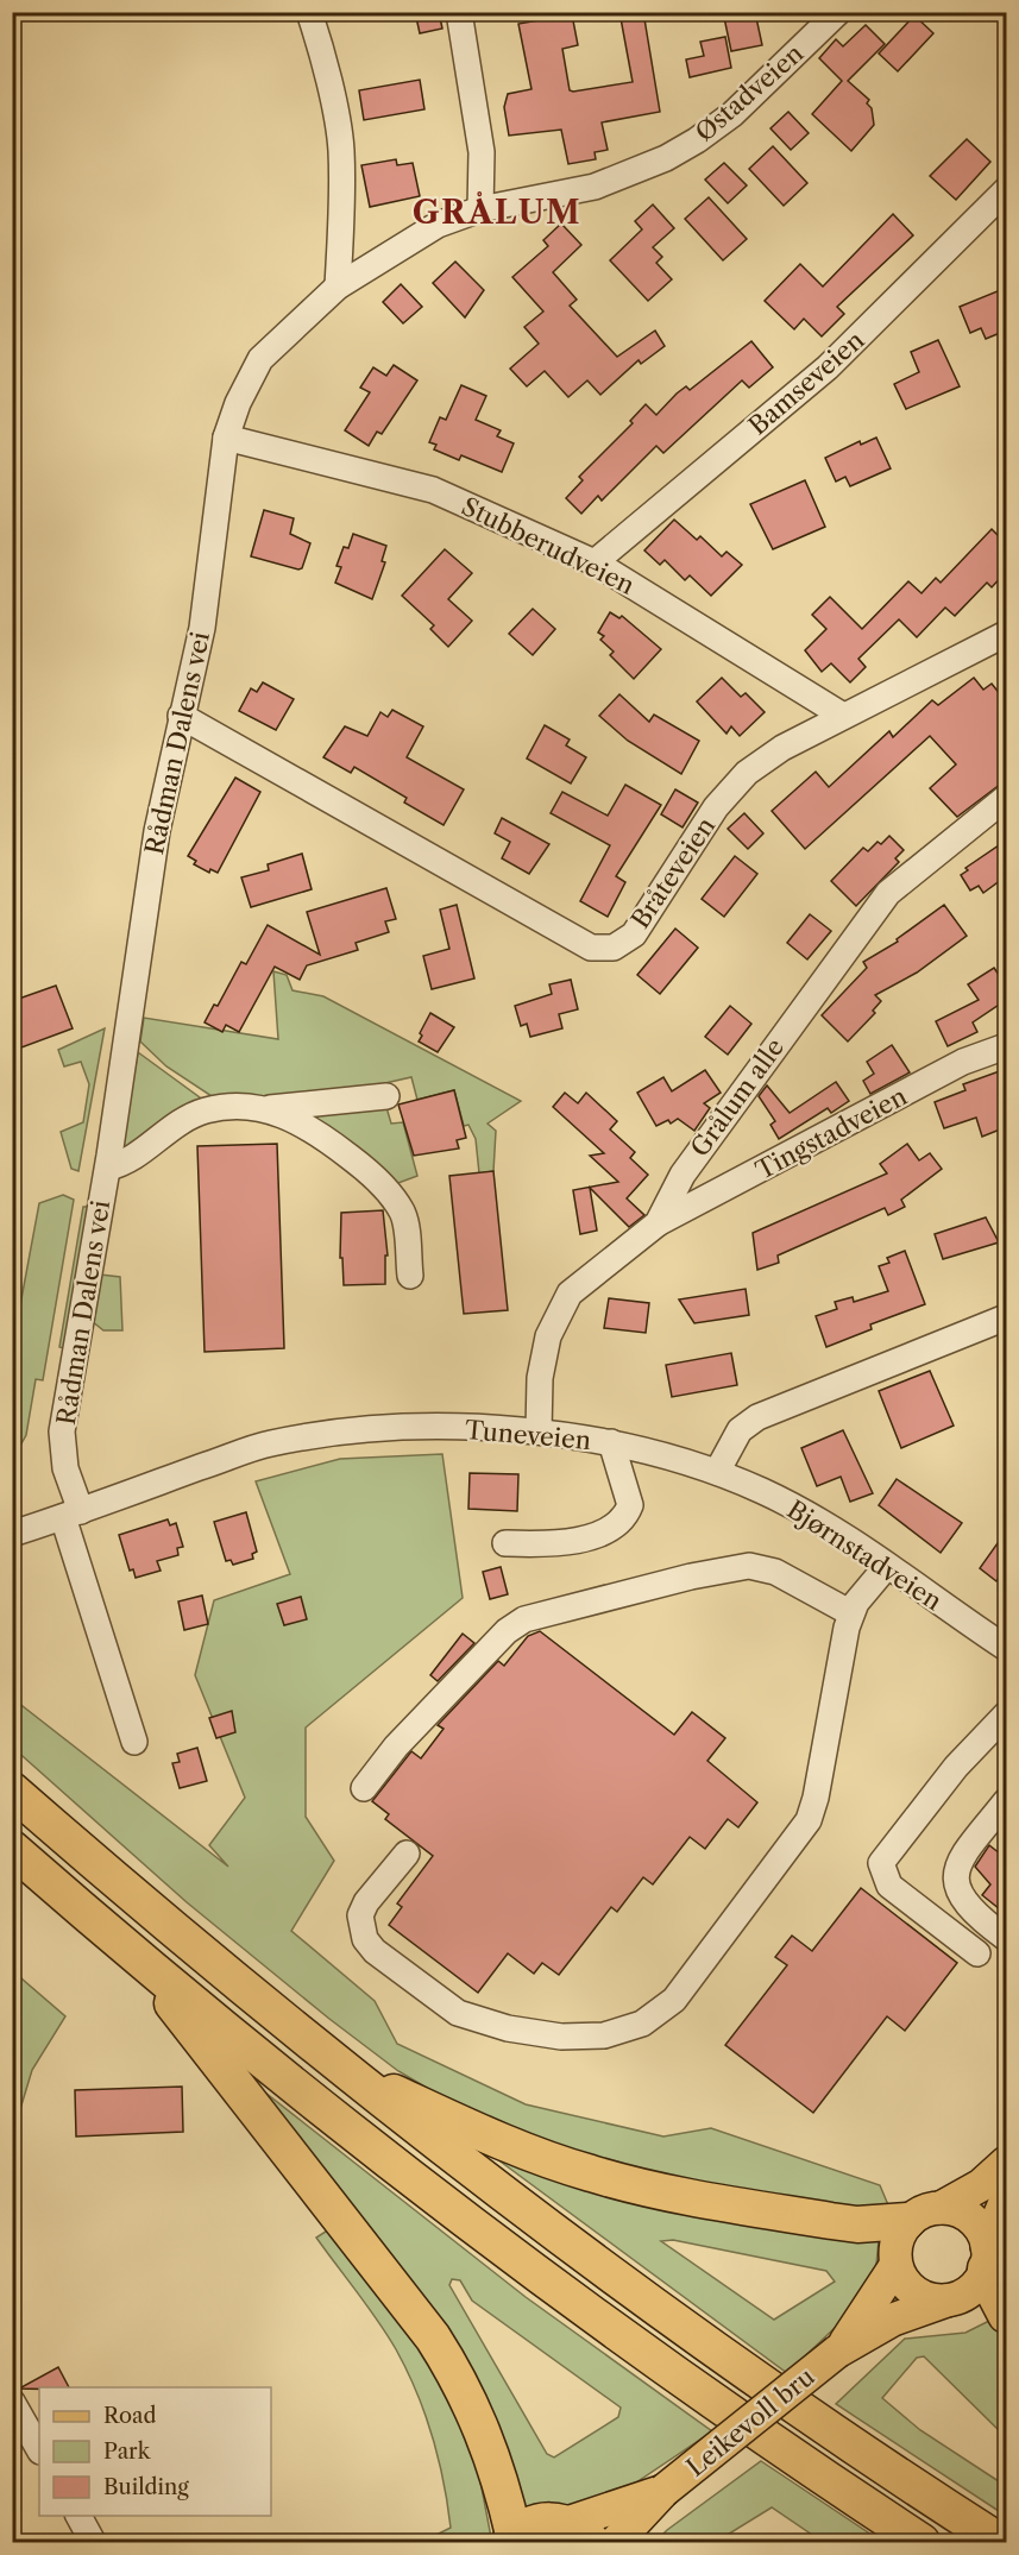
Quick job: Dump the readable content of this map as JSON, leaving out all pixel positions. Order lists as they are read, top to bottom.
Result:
{
  "streets": {
    "main road": ["Leikevoll bru"],
    "street": [
      "Østadveien",
      "Bamseveien",
      "Stubberudveien",
      "Rådman Dalens vei",
      "Bråteveien",
      "Grålum alle",
      "Tingstadveien",
      "Tuneveien",
      "Bjørnstadveien"
    ]
  },
  "crossings": [
    ["Østadveien", "Rådman Dalens vei"],
    ["Bamseveien", "Stubberudveien"],
    ["Stubberudveien", "Rådman Dalens vei"],
    ["Stubberudveien", "Bråteveien"],
    ["Rådman Dalens vei", "Bråteveien"],
    ["Rådman Dalens vei", "Tuneveien"],
    ["Grålum alle", "Tingstadveien"],
    ["Grålum alle", "Tuneveien"],
    ["Tuneveien", "Bjørnstadveien"]
  ],
  "districts": ["GRÅLUM"],
  "legend": ["Road", "Park", "Building"]
}
